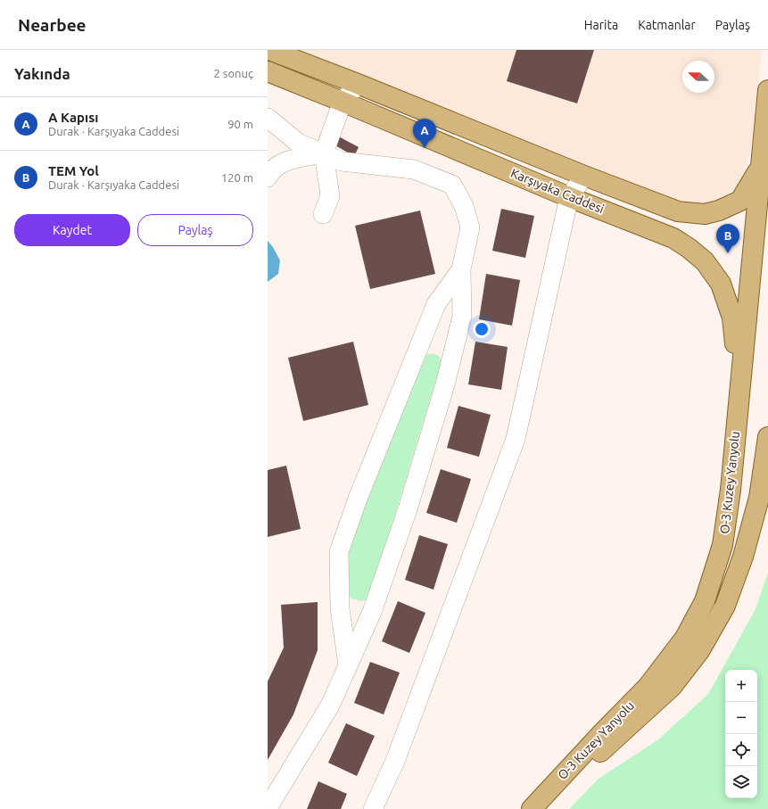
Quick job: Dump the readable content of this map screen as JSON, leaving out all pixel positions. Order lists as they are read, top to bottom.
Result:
{
  "streets": {
    "main road": ["Karşıyaka Caddesi", "O-3 Kuzey Yanyolu"]
  },
  "crossings": [
    ["Karşıyaka Caddesi", "O-3 Kuzey Yanyolu"]
  ],
  "north": "left",
  "page": {
    "header": "Nearbee",
    "nav": ["Harita", "Katmanlar", "Paylaş"],
    "heading": ["Yakında", "2 sonuç"],
    "list": [
      {
        "mark": "A",
        "name": "A Kapısı",
        "note": "Durak · Karşıyaka Caddesi",
        "value": "90 m"
      },
      {
        "mark": "B",
        "name": "TEM Yol",
        "note": "Durak · Karşıyaka Caddesi",
        "value": "120 m"
      }
    ],
    "pins": ["A", "B"],
    "buttons": ["Kaydet", "Paylaş"],
    "map_buttons": ["+", "−"]
  }
}
